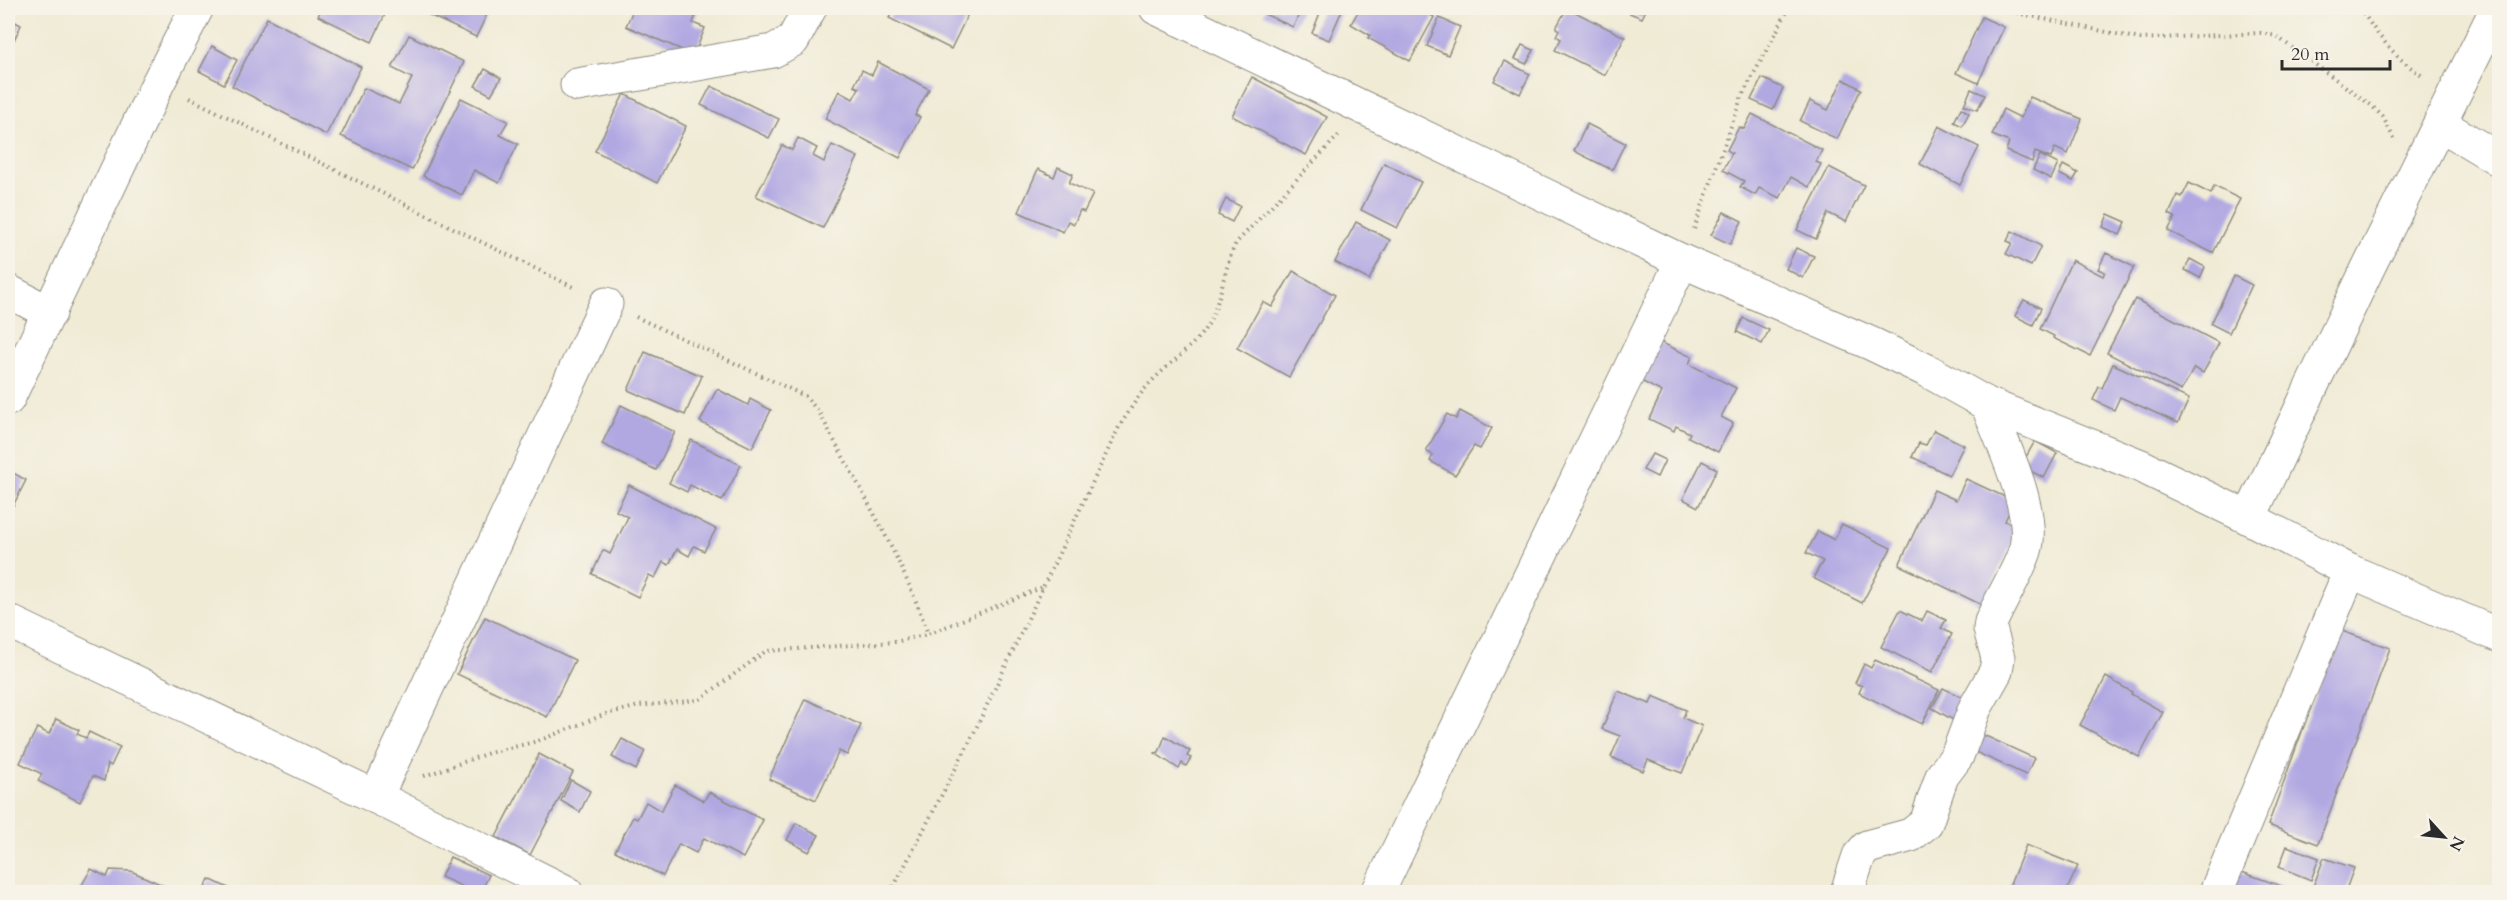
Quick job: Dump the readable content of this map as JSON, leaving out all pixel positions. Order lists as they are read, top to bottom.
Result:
{
  "scale_bar": "20 m",
  "north": "bottom right"
}
